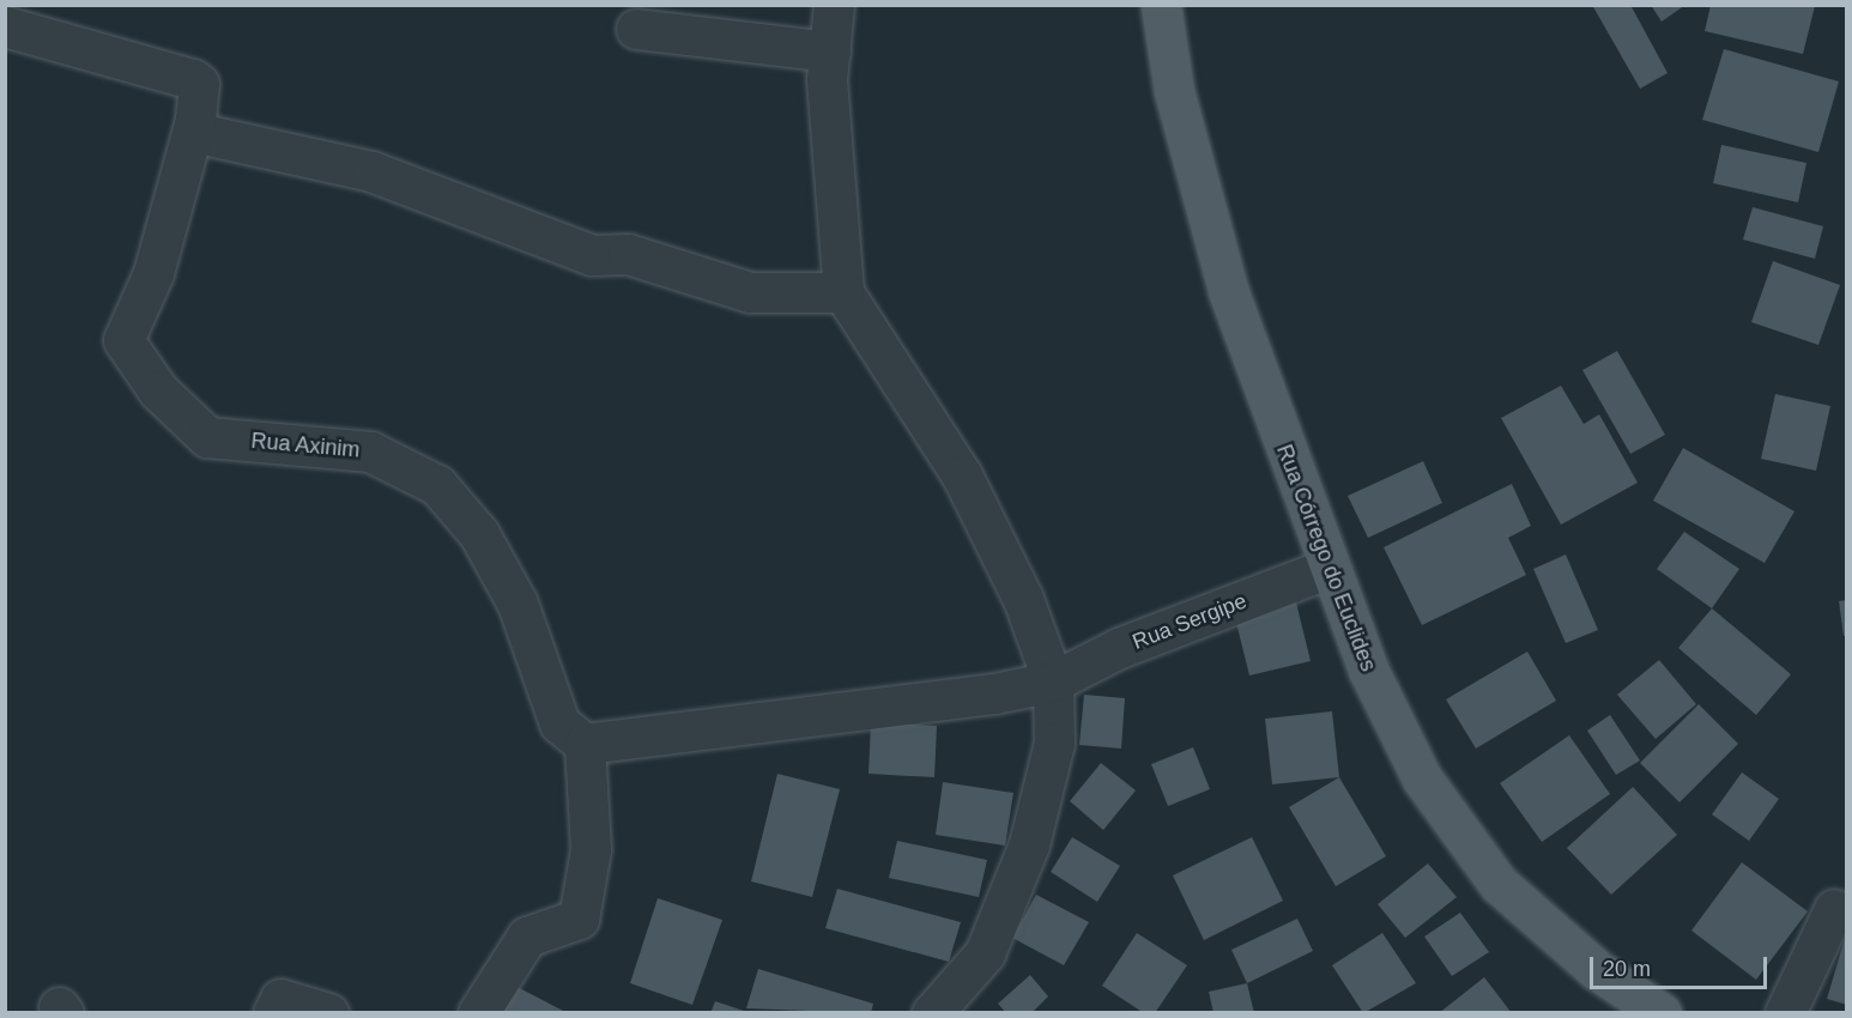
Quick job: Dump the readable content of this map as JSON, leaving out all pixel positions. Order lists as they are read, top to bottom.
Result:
{
  "streets": {
    "main road": ["Rua Córrego do Euclides"],
    "street": ["Rua Axinim", "Rua Sergipe"]
  },
  "crossings": [
    ["Rua Axinim", "Rua Sergipe"],
    ["Rua Córrego do Euclides", "Rua Sergipe"]
  ],
  "scale_bar": "20 m"
}
